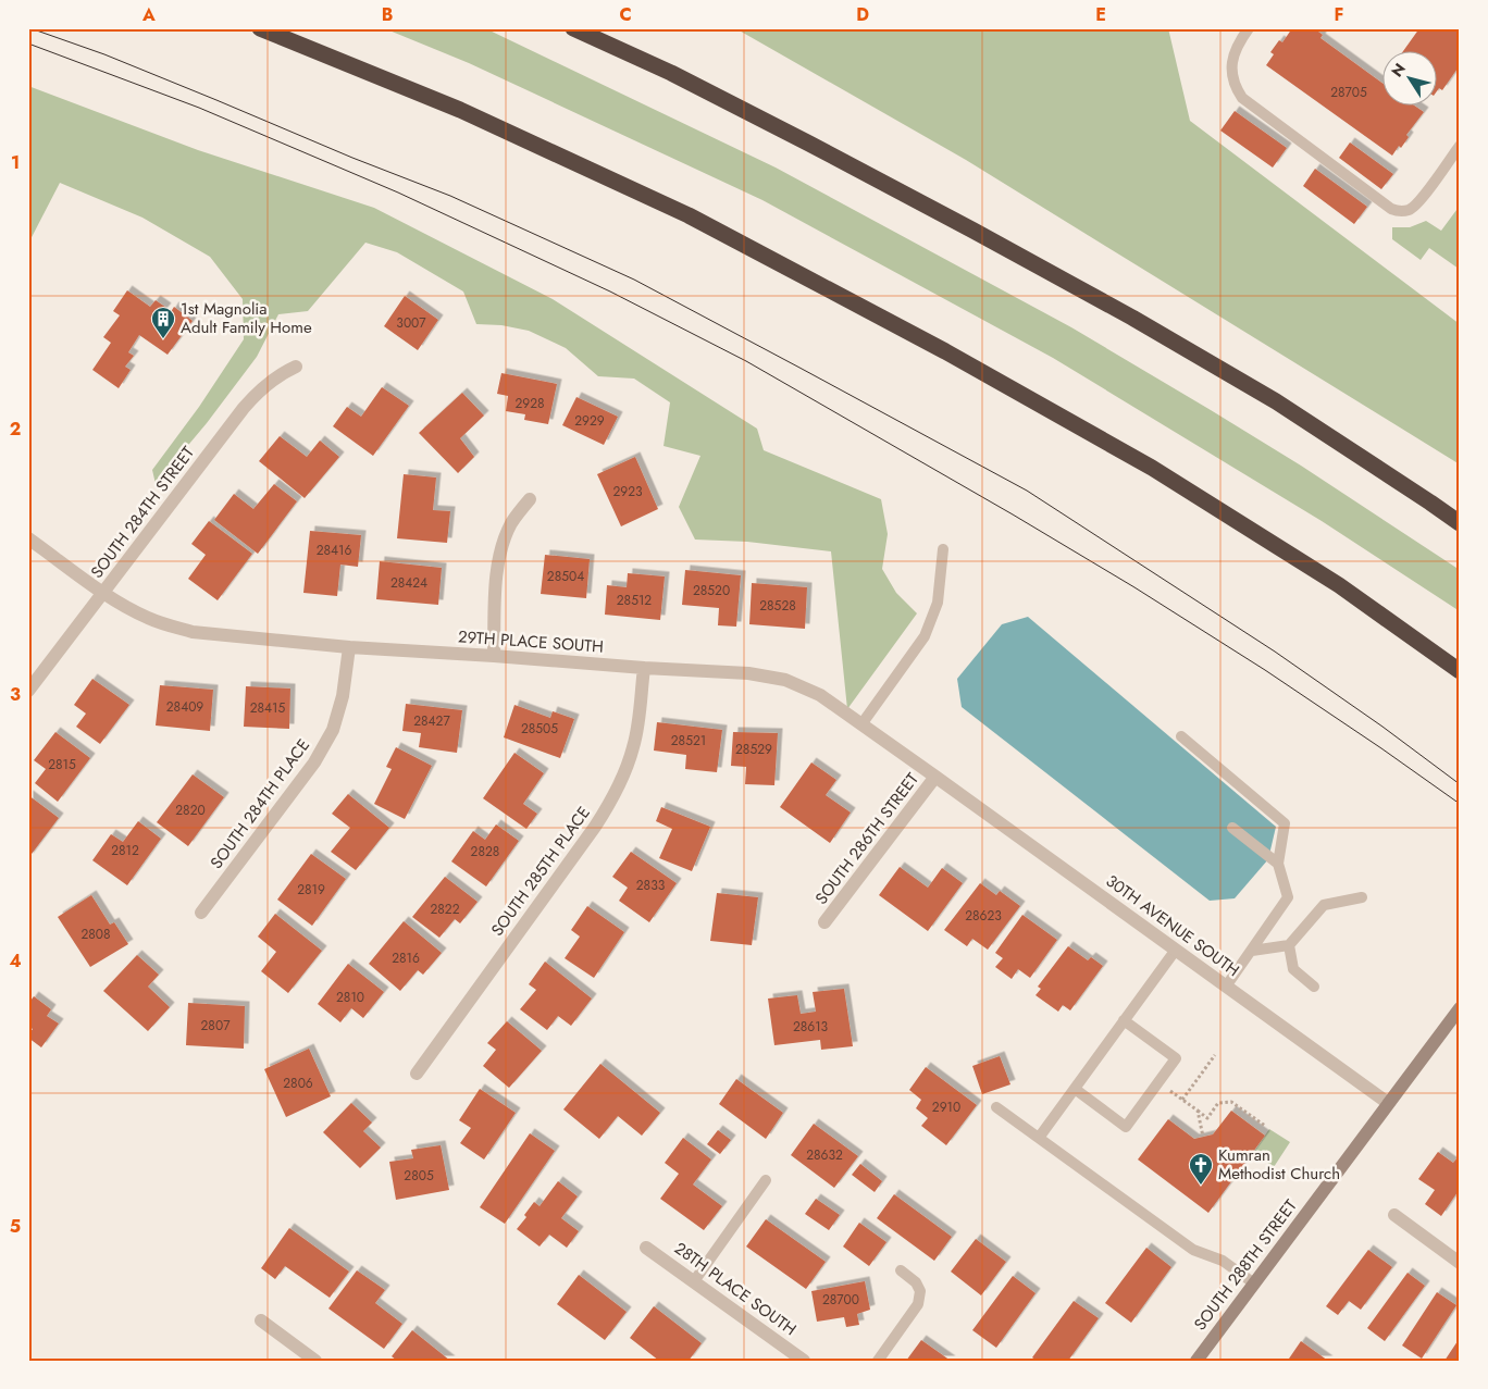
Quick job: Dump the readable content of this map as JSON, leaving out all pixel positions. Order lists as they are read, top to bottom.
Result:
{
  "streets": {
    "main road": ["SOUTH 288TH STREET"],
    "street": [
      "SOUTH 284TH STREET",
      "29TH PLACE SOUTH",
      "SOUTH 284TH PLACE",
      "SOUTH 286TH STREET",
      "SOUTH 285TH PLACE",
      "30TH AVENUE SOUTH",
      "28TH PLACE SOUTH"
    ]
  },
  "crossings": [
    ["SOUTH 284TH STREET", "29TH PLACE SOUTH"],
    ["29TH PLACE SOUTH", "SOUTH 284TH PLACE"],
    ["29TH PLACE SOUTH", "SOUTH 286TH STREET"],
    ["29TH PLACE SOUTH", "SOUTH 285TH PLACE"],
    ["29TH PLACE SOUTH", "30TH AVENUE SOUTH"],
    ["SOUTH 286TH STREET", "30TH AVENUE SOUTH"],
    ["30TH AVENUE SOUTH", "SOUTH 288TH STREET"]
  ],
  "places": {
    "building": ["1st Magnolia Adult Family Home"],
    "church": ["Kumran Methodist Church"]
  },
  "house_numbers": [
    "28705",
    "3007",
    "2928",
    "2929",
    "2923",
    "28416",
    "28504",
    "28424",
    "28520",
    "28512",
    "28528",
    "28409",
    "28415",
    "28427",
    "28505",
    "28521",
    "28529",
    "2815",
    "2820",
    "2812",
    "2828",
    "2833",
    "2819",
    "2822",
    "28623",
    "2808",
    "2816",
    "2810",
    "2807",
    "28613",
    "2806",
    "2910",
    "28632",
    "2805",
    "28700"
  ],
  "north": "top left",
  "grid": {
    "columns": [
      "A",
      "B",
      "C",
      "D",
      "E",
      "F"
    ],
    "rows": [
      "1",
      "2",
      "3",
      "4",
      "5"
    ]
  }
}
